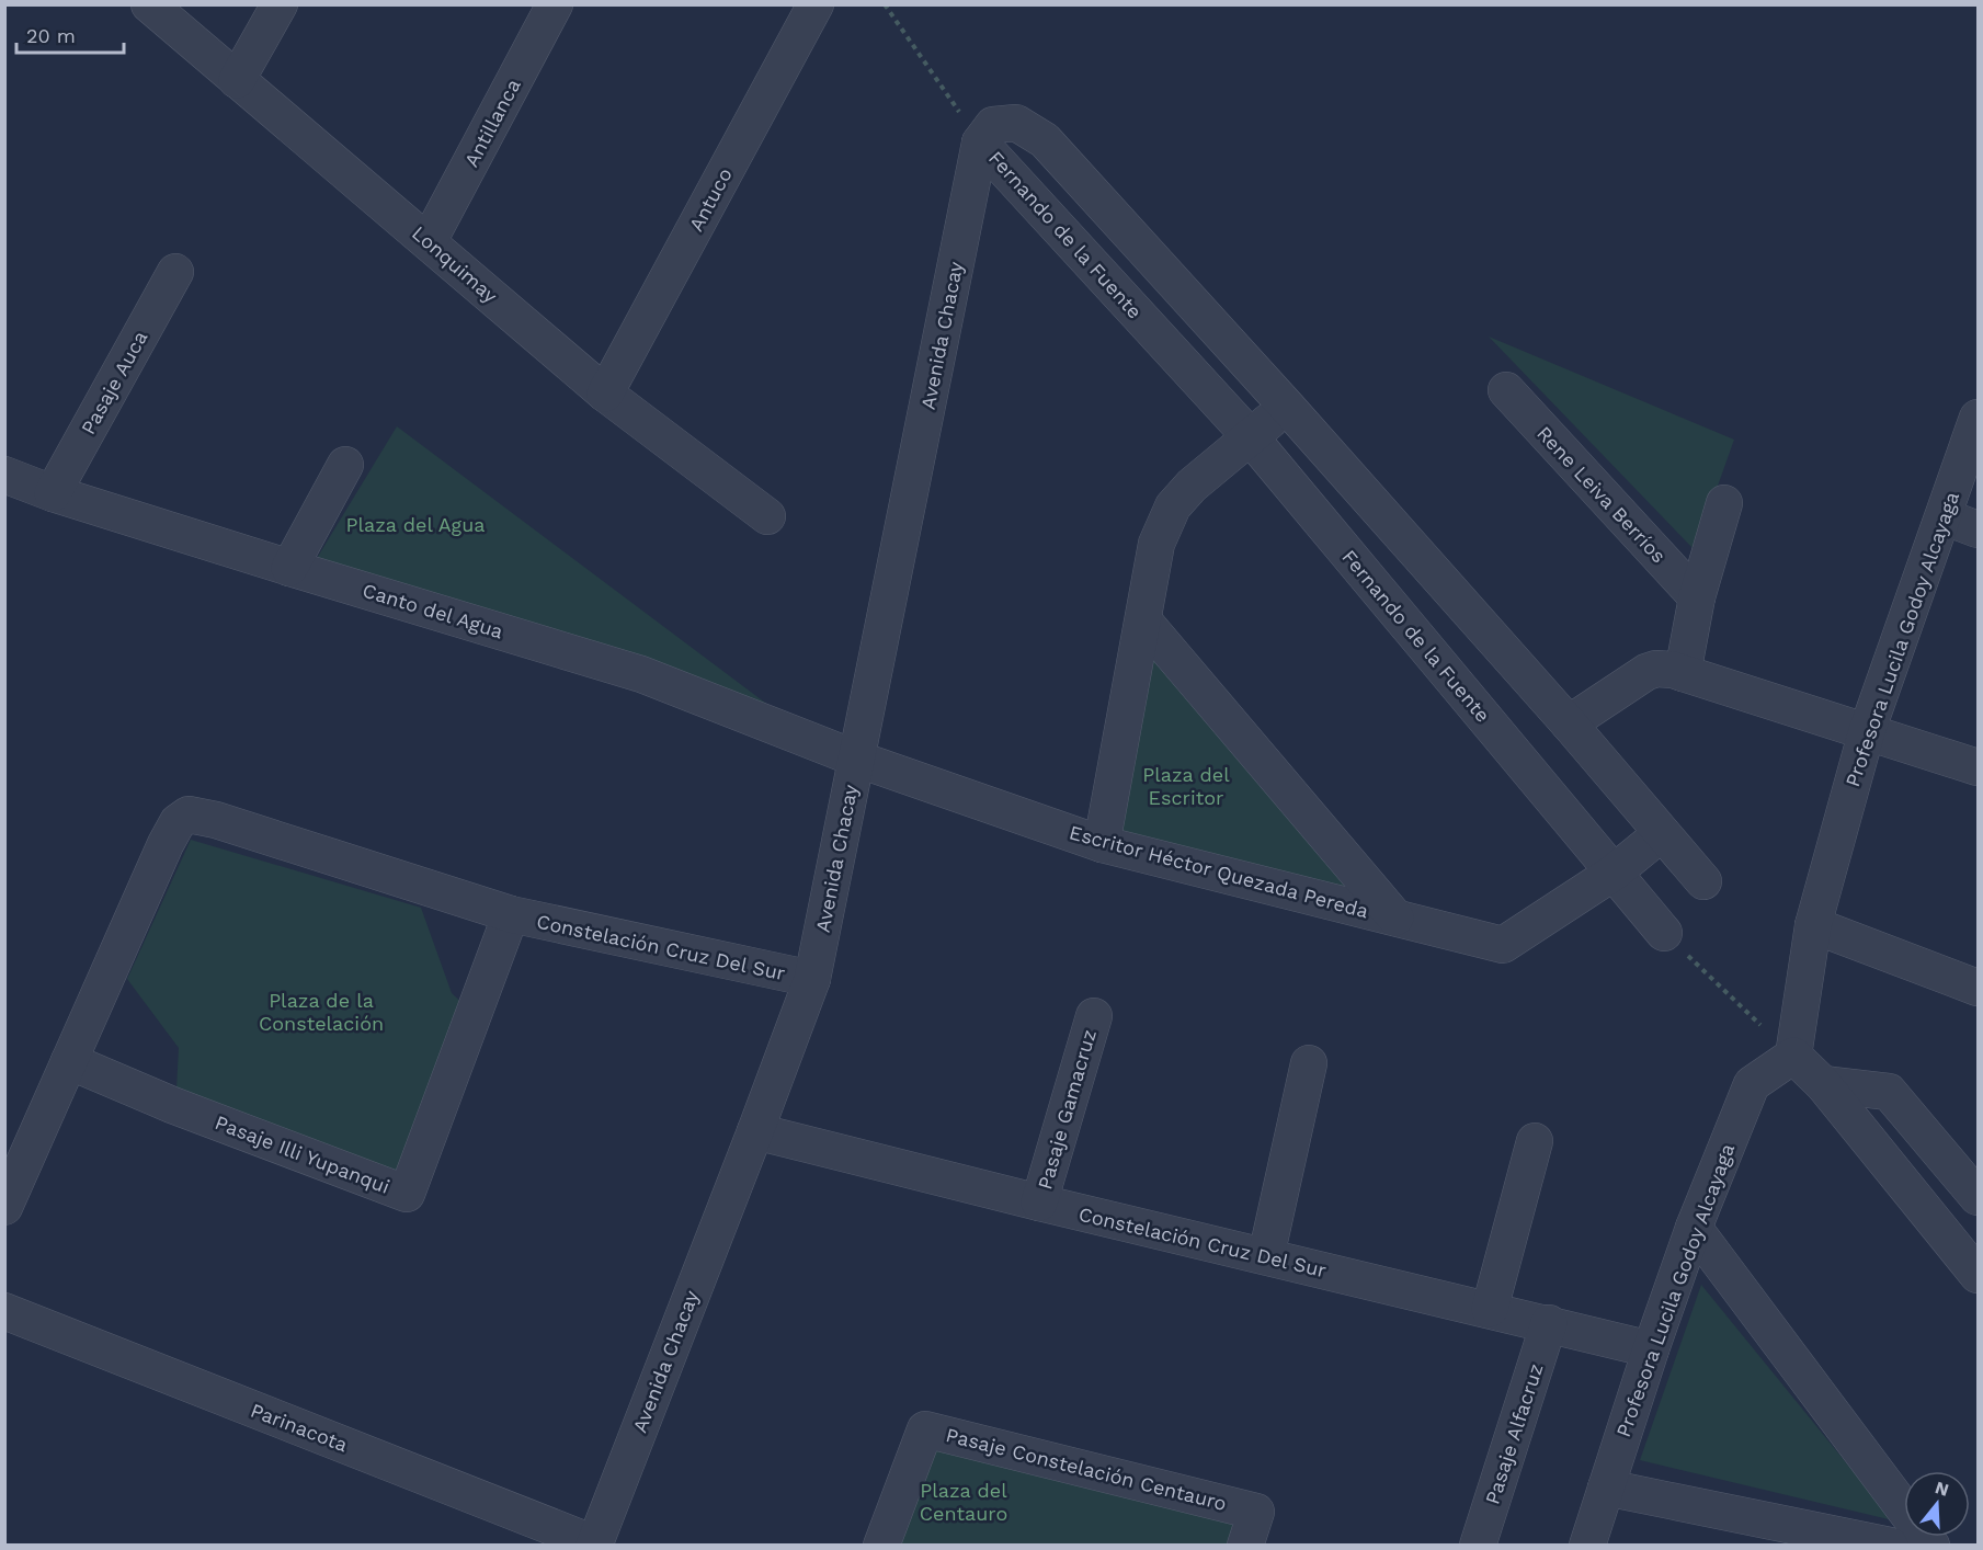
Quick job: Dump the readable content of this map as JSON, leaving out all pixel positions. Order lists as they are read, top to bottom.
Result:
{
  "streets": {
    "street": [
      "Antillanca",
      "Antuco",
      "Fernando de la Fuente",
      "Lonquimay",
      "Avenida Chacay",
      "Pasaje Auca",
      "Rene Leiva Berríos",
      "Canto del Agua",
      "Profesora Lucila Godoy Alcayaga",
      "Escritor Héctor Quezada Pereda",
      "Constelación Cruz Del Sur",
      "Pasaje Gamacruz",
      "Pasaje Illi Yupanqui",
      "Parinacota",
      "Pasaje Alfacruz",
      "Pasaje Constelación Centauro"
    ]
  },
  "crossings": [
    ["Antillanca", "Lonquimay"],
    ["Antuco", "Lonquimay"],
    ["Fernando de la Fuente", "Avenida Chacay"],
    ["Fernando de la Fuente", "Escritor Héctor Quezada Pereda"],
    ["Avenida Chacay", "Canto del Agua"],
    ["Avenida Chacay", "Escritor Héctor Quezada Pereda"],
    ["Avenida Chacay", "Constelación Cruz Del Sur"],
    ["Avenida Chacay", "Parinacota"],
    ["Pasaje Auca", "Canto del Agua"],
    ["Canto del Agua", "Escritor Héctor Quezada Pereda"],
    ["Profesora Lucila Godoy Alcayaga", "Constelación Cruz Del Sur"],
    ["Constelación Cruz Del Sur", "Pasaje Gamacruz"],
    ["Constelación Cruz Del Sur", "Pasaje Illi Yupanqui"],
    ["Constelación Cruz Del Sur", "Pasaje Alfacruz"]
  ],
  "parks": [
    "Plaza del Agua",
    "Plaza del Escritor",
    "Plaza de la Constelación",
    "Plaza del Centauro"
  ],
  "scale_bar": "20 m",
  "north": "top"
}
